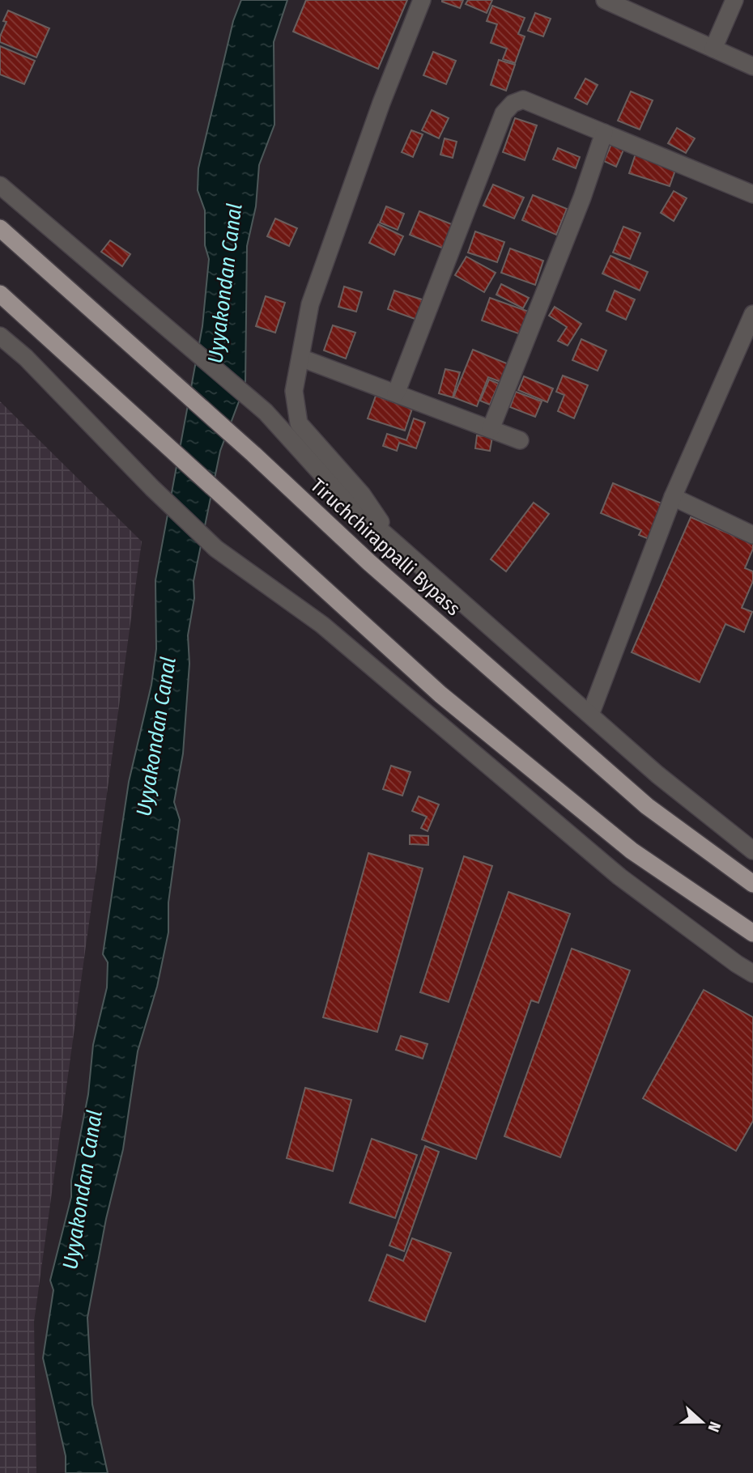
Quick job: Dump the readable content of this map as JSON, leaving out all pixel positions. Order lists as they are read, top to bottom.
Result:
{
  "streets": {
    "highway": ["Tiruchchirappalli Bypass"]
  },
  "water": ["Uyyakondan Canal"],
  "north": "right"
}
